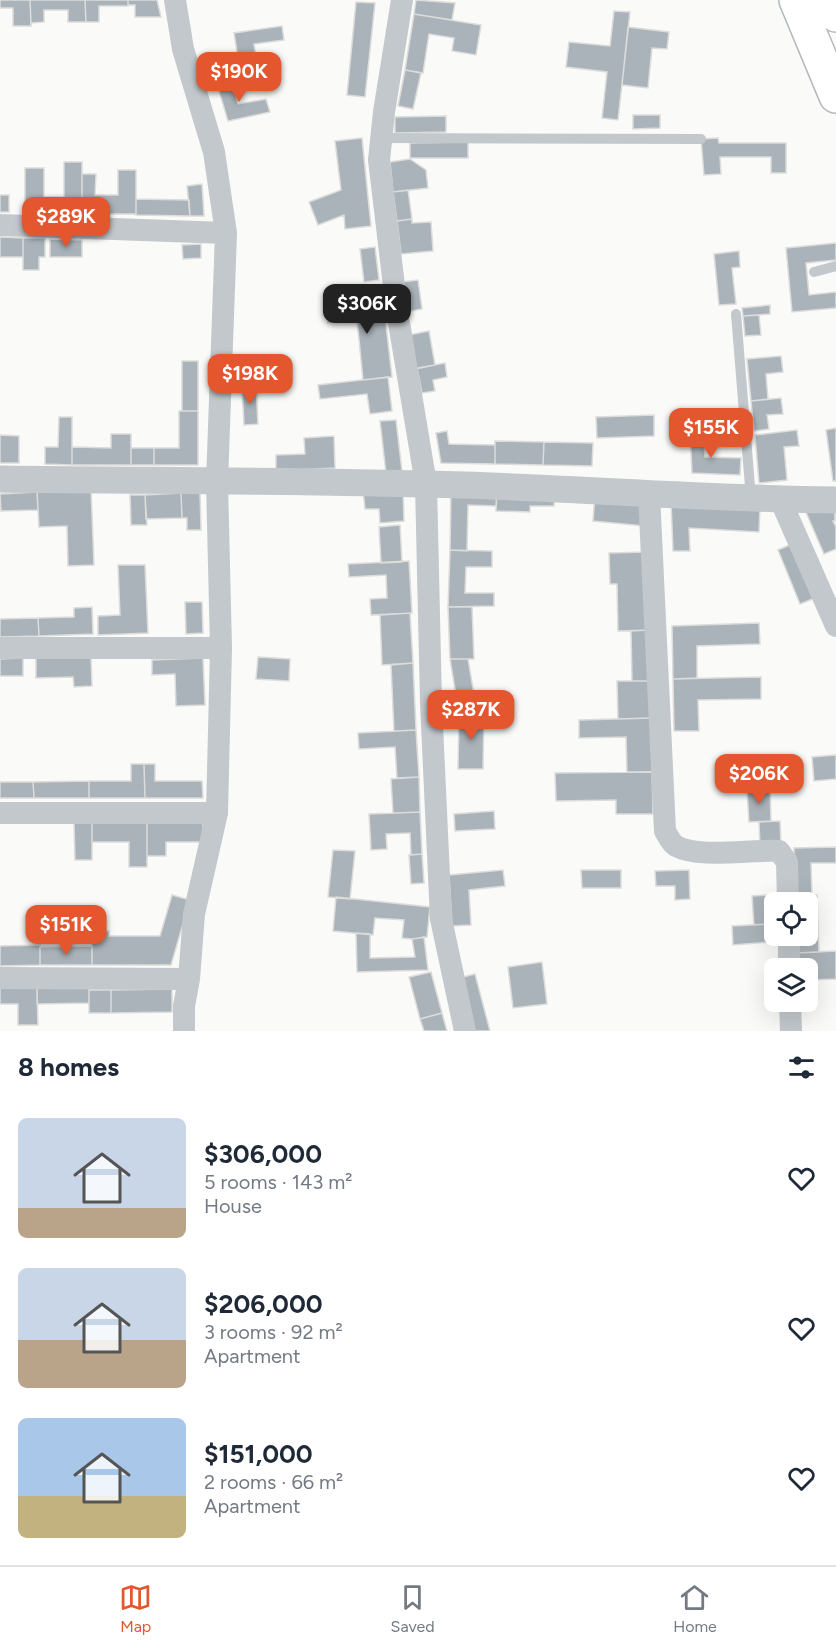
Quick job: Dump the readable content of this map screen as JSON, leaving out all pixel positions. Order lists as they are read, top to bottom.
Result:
{
  "page": {
    "price": [
      "$190K",
      "$289K",
      "$306K",
      "$198K",
      "$155K",
      "$287K",
      "$206K",
      "$151K"
    ],
    "heading": "8 homes",
    "list": [
      {
        "name": "$306,000",
        "note": "5 rooms · 143 m² · House"
      },
      {
        "name": "$206,000",
        "note": "3 rooms · 92 m² · Apartment"
      },
      {
        "name": "$151,000",
        "note": "2 rooms · 66 m² · Apartment"
      }
    ],
    "tabs": ["Map", "Saved", "Home"]
  }
}
